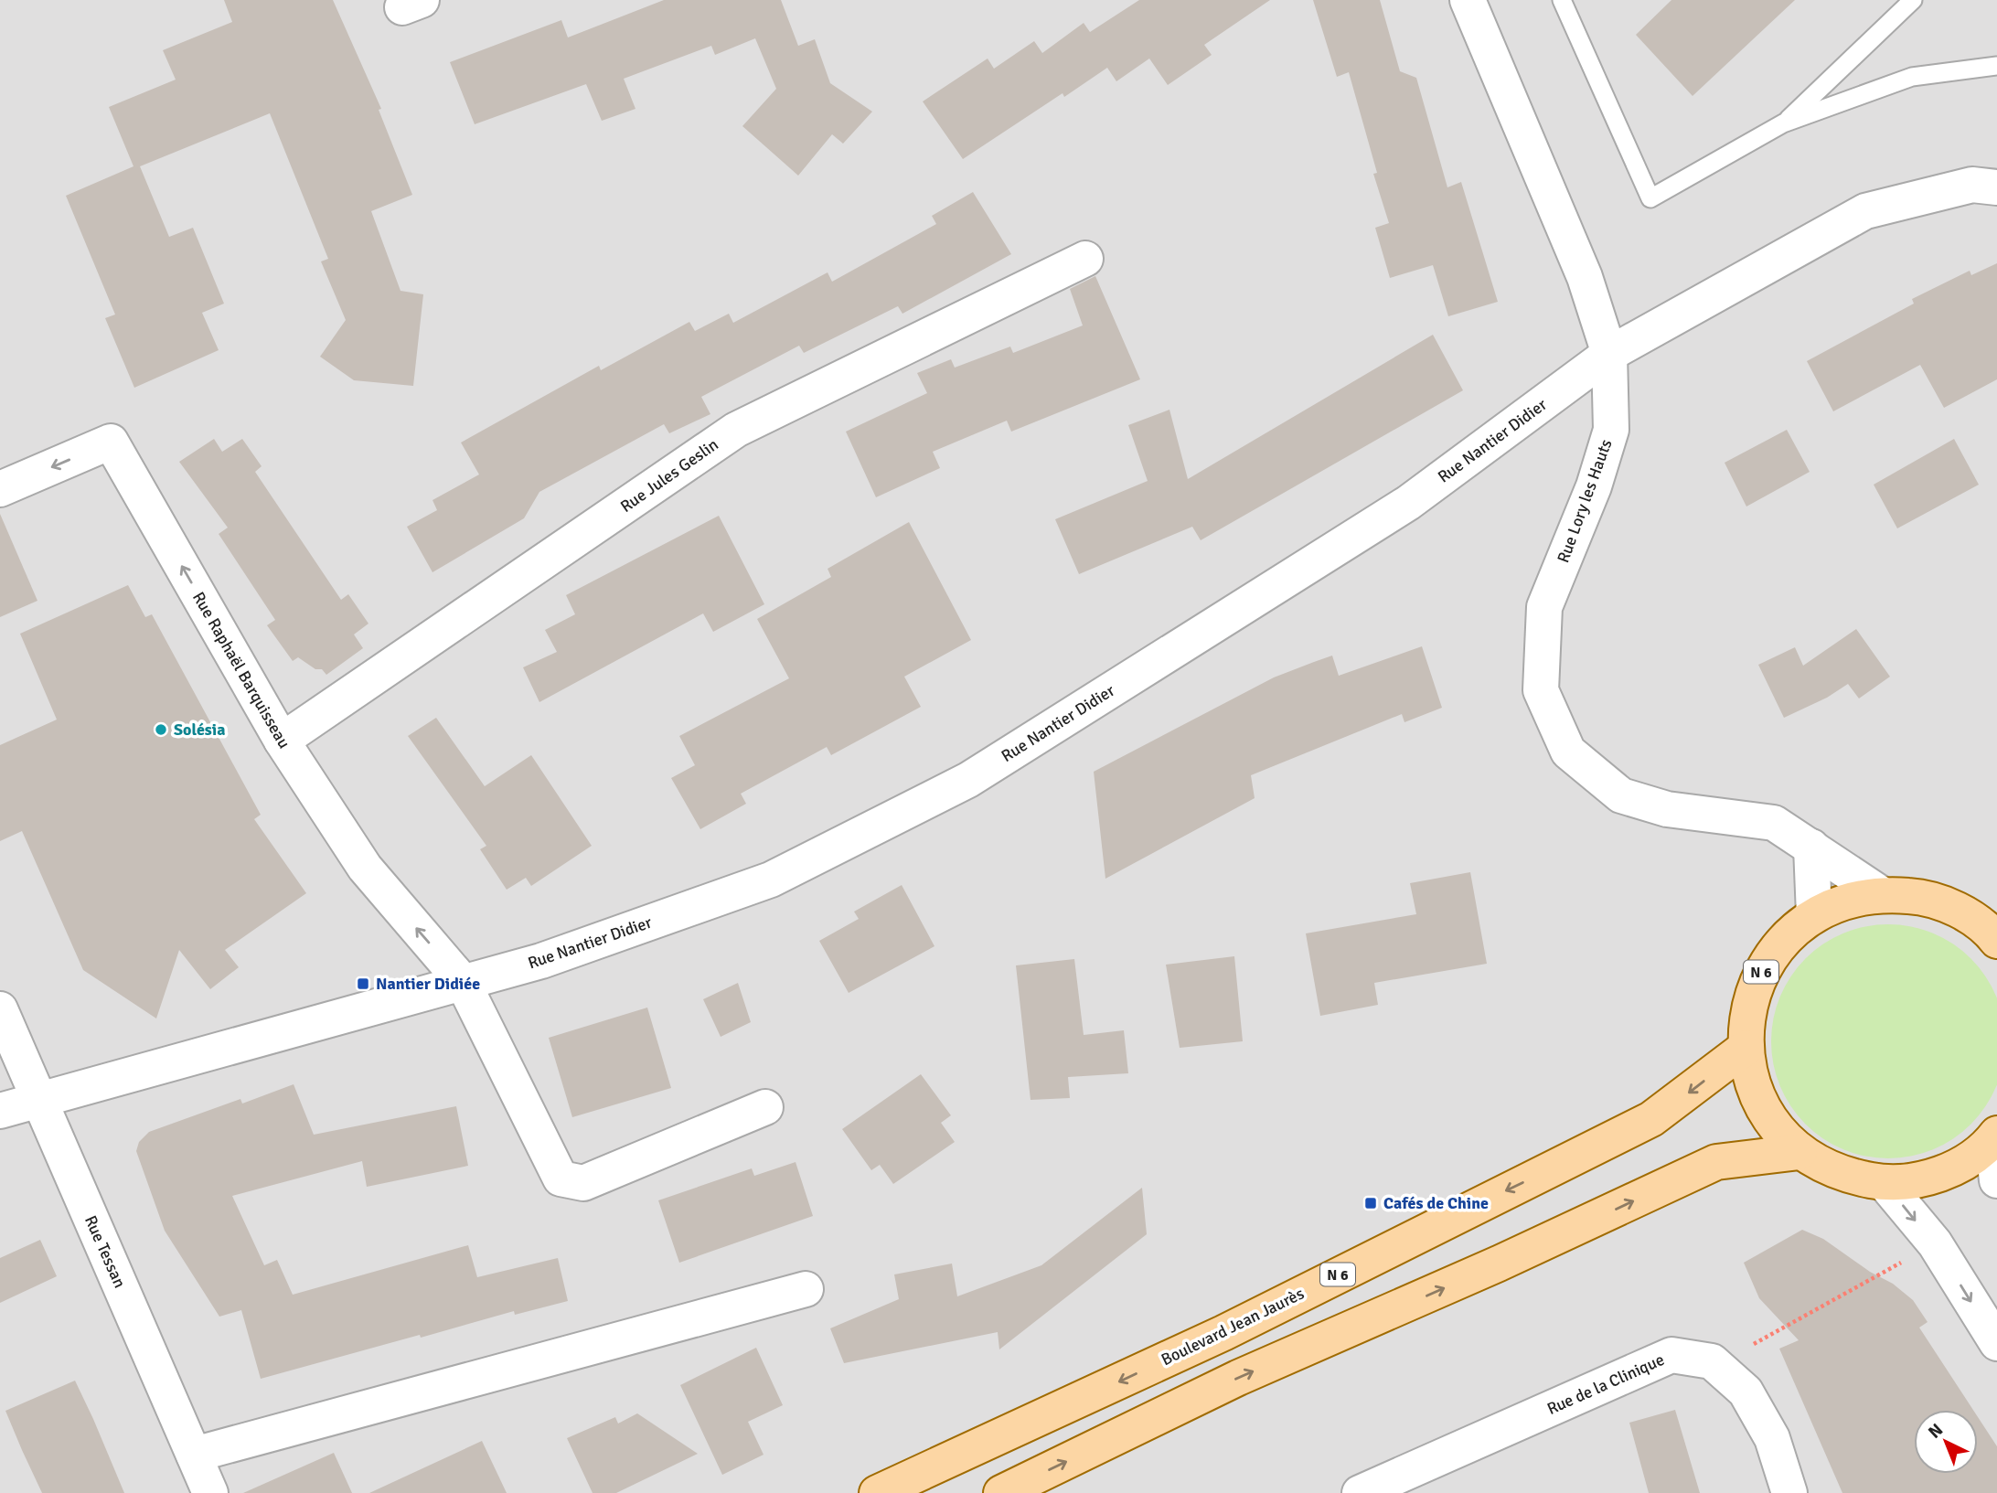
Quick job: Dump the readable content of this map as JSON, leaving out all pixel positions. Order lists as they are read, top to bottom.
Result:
{
  "streets": {
    "main road": ["N 6", "Boulevard Jean Jaurès"],
    "street": [
      "Rue Nantier Didier",
      "Rue Jules Geslin",
      "Rue Lory les Hauts",
      "Rue Raphaël Barquisseau",
      "Rue Tessan",
      "Rue de la Clinique"
    ]
  },
  "crossings": [
    ["Rue Nantier Didier", "Rue Lory les Hauts"],
    ["Rue Nantier Didier", "Rue Raphaël Barquisseau"],
    ["Rue Nantier Didier", "Rue Tessan"],
    ["Rue Jules Geslin", "Rue Raphaël Barquisseau"],
    ["Rue Lory les Hauts", "N 6"],
    ["N 6", "Boulevard Jean Jaurès"]
  ],
  "one_way": ["Rue Raphaël Barquisseau"],
  "places": {
    "other": ["Solésia"],
    "transit": ["Nantier Didiée", "Cafés de Chine"]
  },
  "north": "top left"
}
